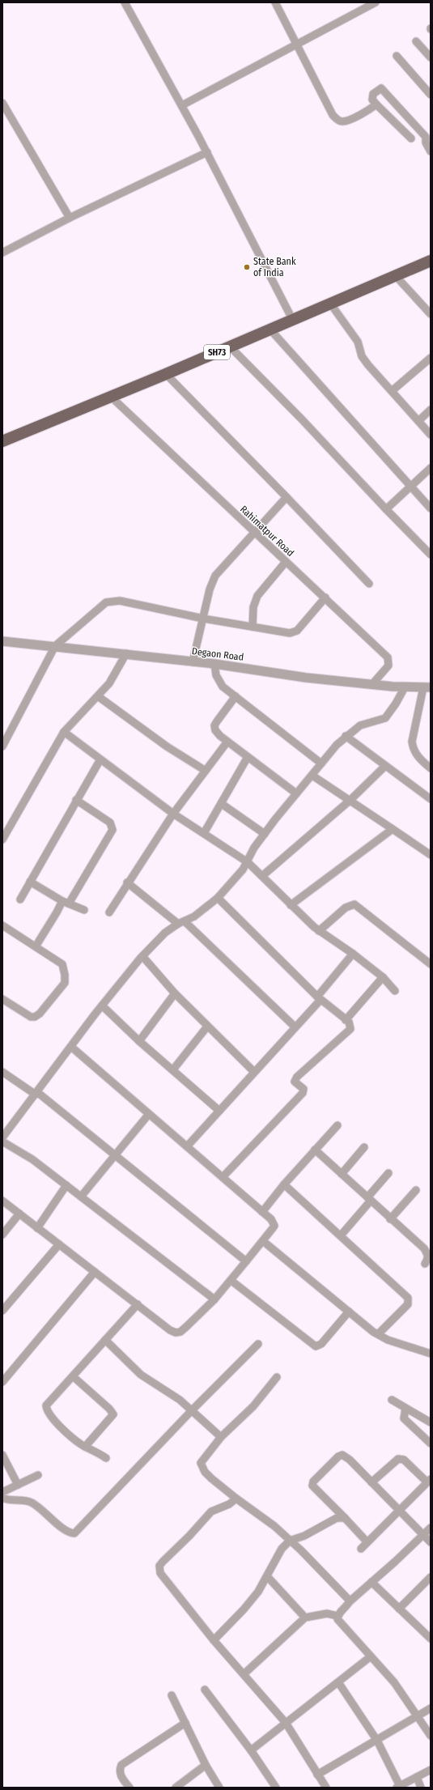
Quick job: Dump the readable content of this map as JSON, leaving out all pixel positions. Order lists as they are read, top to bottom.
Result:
{
  "streets": {
    "main road": ["SH73"],
    "street": ["Rahimatpur Road", "Degaon Road"]
  },
  "crossings": [
    ["SH73", "Rahimatpur Road"],
    ["Rahimatpur Road", "Degaon Road"]
  ],
  "places": ["State Bank of India"]
}
